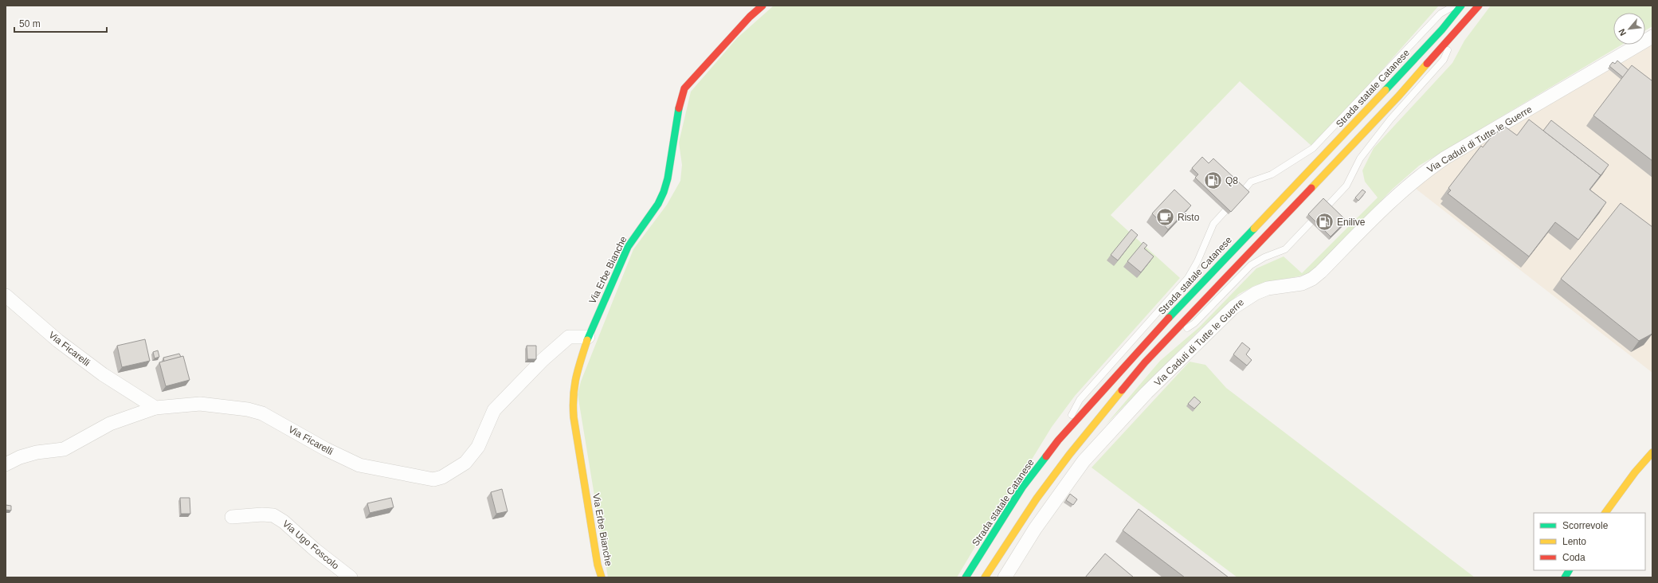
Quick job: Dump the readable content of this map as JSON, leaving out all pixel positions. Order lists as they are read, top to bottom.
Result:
{
  "streets": {
    "main road": ["Strada statale Catanese", "Via Erbe Bianche"],
    "street": ["Via Caduti di Tutte le Guerre", "Via Ficarelli", "Via Ugo Foscolo"]
  },
  "crossings": [
    ["Via Erbe Bianche", "Via Ficarelli"]
  ],
  "places": {
    "fuel station": ["Q8", "Enilive"],
    "cafe": ["Risto"]
  },
  "legend": ["Scorrevole", "Lento", "Coda"],
  "scale_bar": "50 m",
  "north": "bottom left"
}
